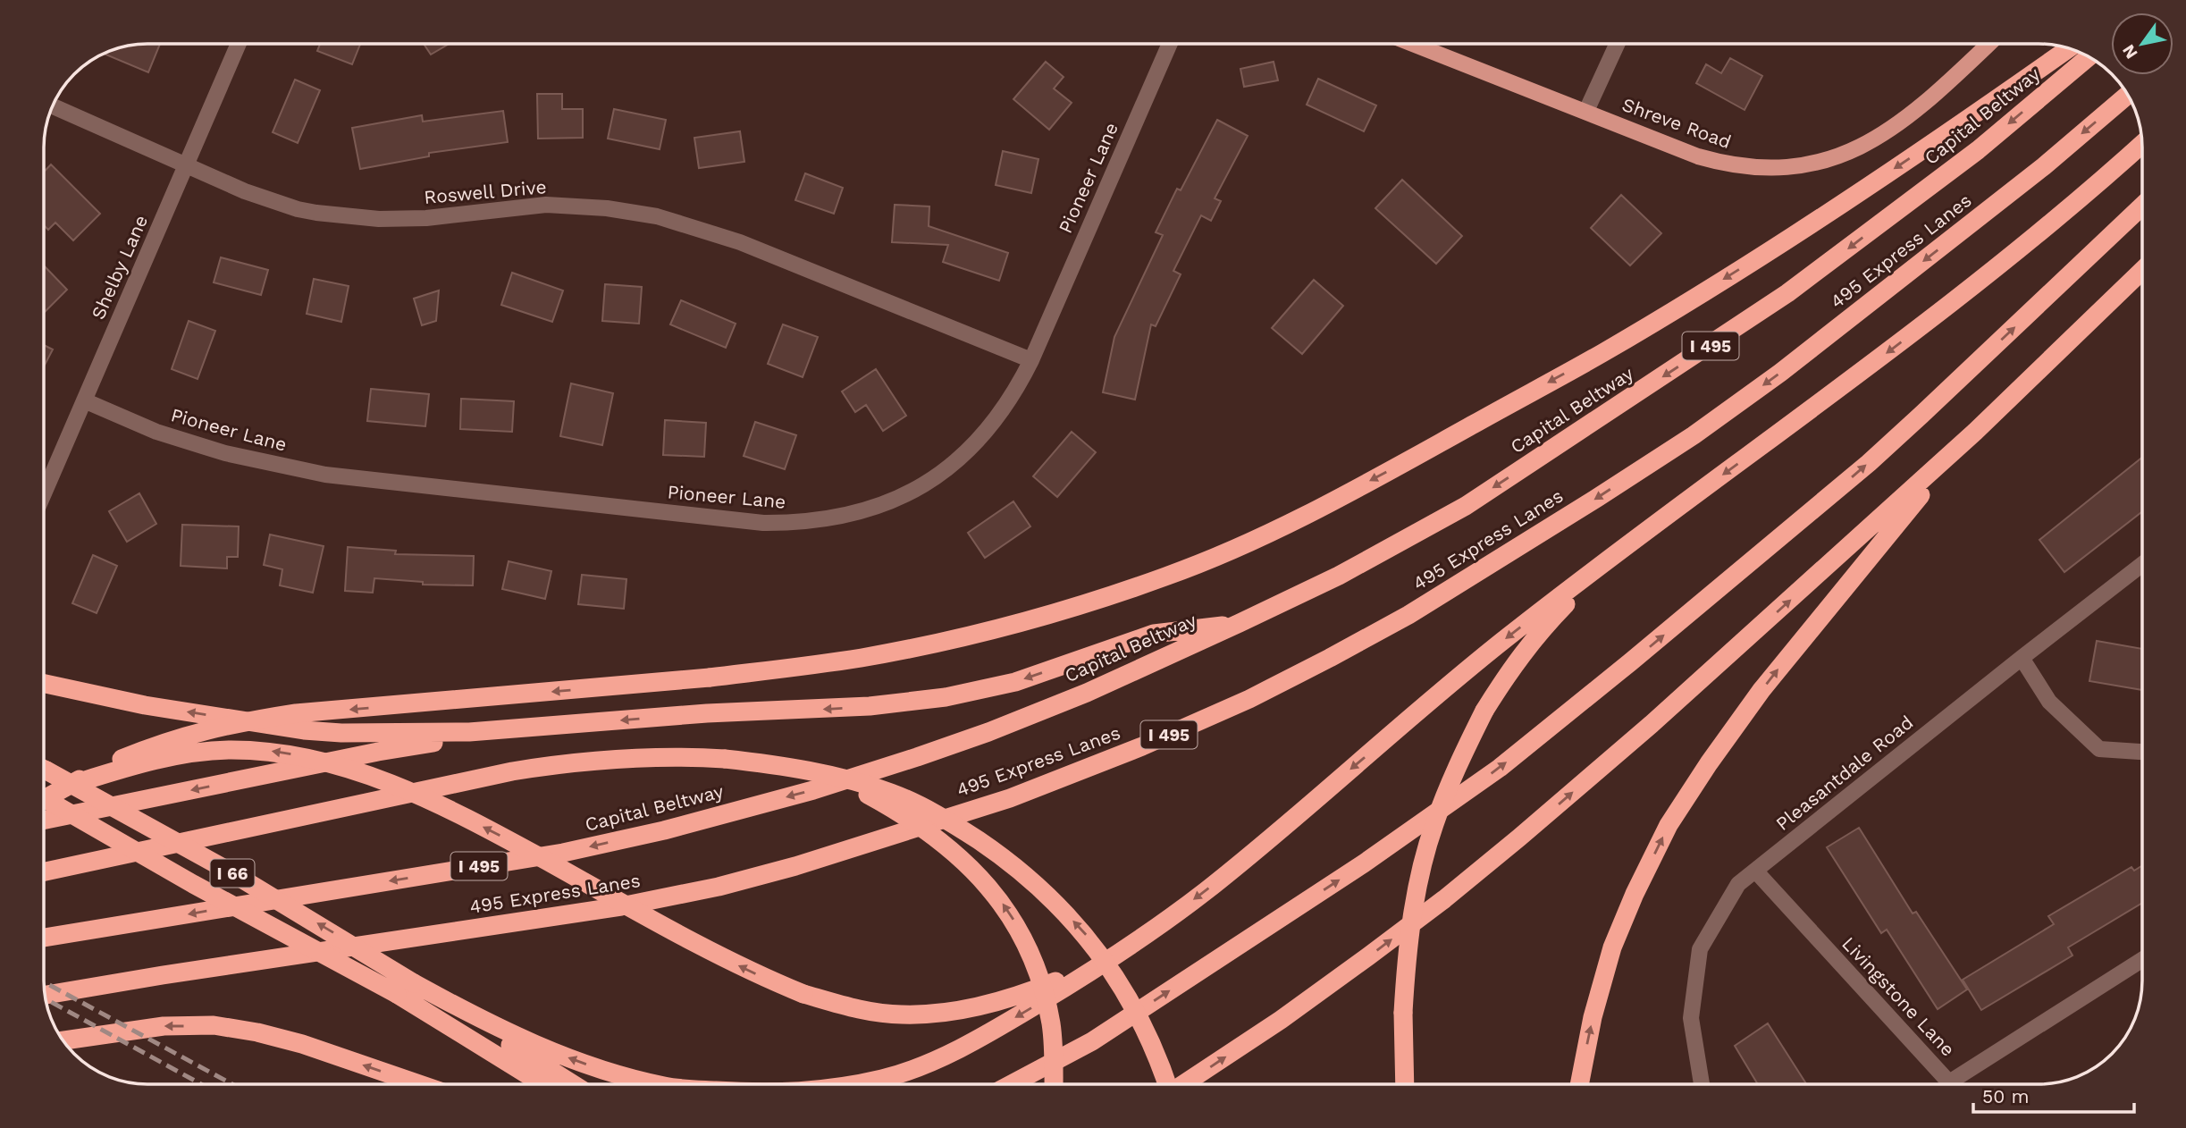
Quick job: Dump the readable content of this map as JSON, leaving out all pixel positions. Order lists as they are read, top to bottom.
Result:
{
  "streets": {
    "highway": [
      "Capital Beltway",
      "495 Express Lanes",
      "I 495",
      "I 66"
    ],
    "main road": ["Shreve Road"],
    "street": [
      "Pioneer Lane",
      "Roswell Drive",
      "Shelby Lane",
      "Pleasantdale Road",
      "Livingstone Lane"
    ]
  },
  "crossings": [
    ["Pioneer Lane", "Roswell Drive"],
    ["Pioneer Lane", "Shelby Lane"],
    ["Roswell Drive", "Shelby Lane"],
    ["Pleasantdale Road", "Livingstone Lane"]
  ],
  "scale_bar": "50 m",
  "north": "bottom left"
}
